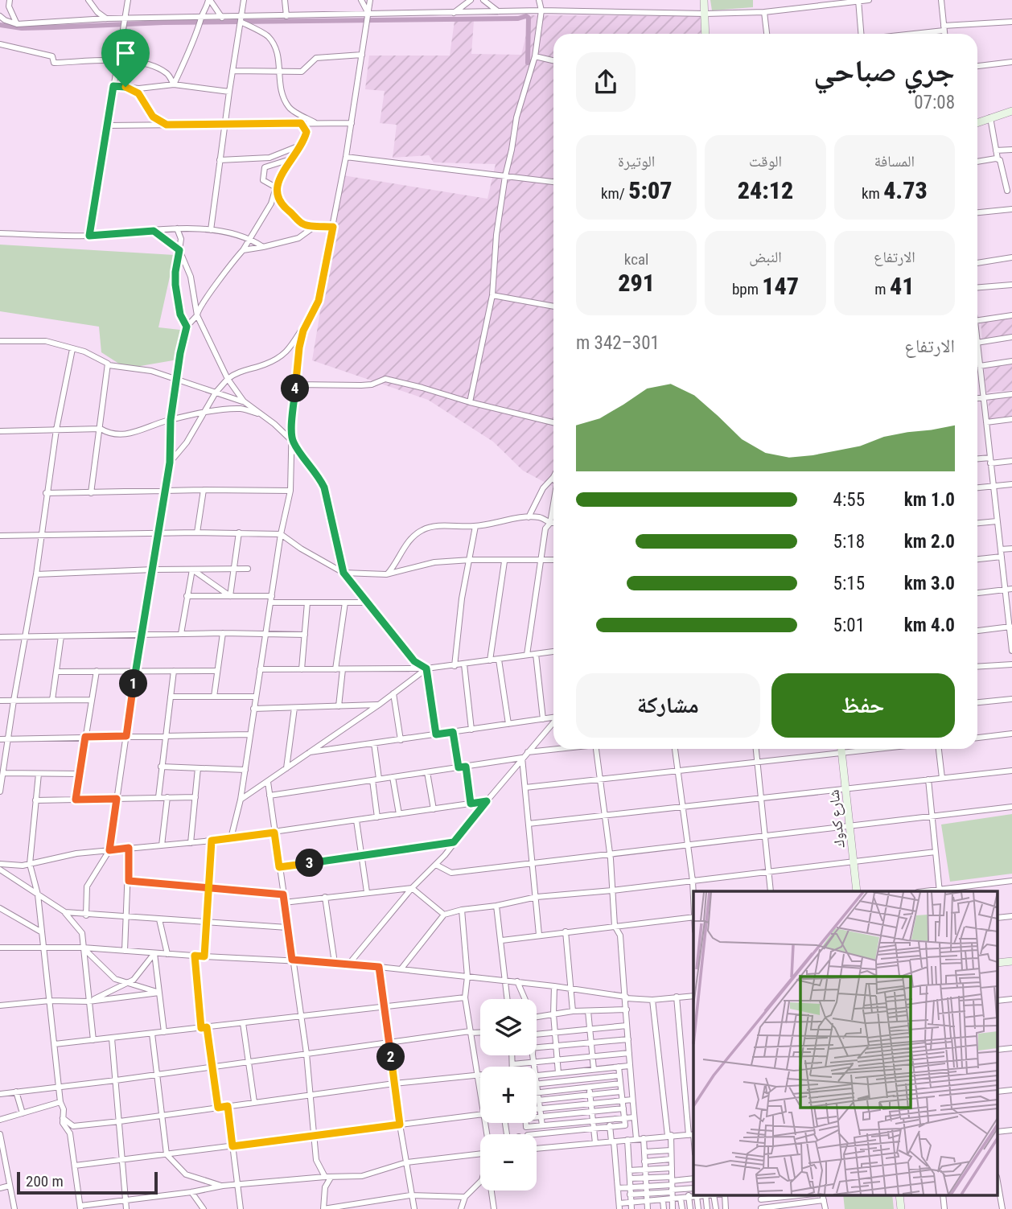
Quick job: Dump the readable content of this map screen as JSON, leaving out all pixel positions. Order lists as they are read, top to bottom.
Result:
{
  "streets": {
    "street": ["شارع كدوك"]
  },
  "scale_bar": "200 m",
  "page": {
    "heading": ["جري صباحي", "07:08"],
    "stats": [
      ["المسافة", "4.73 km"],
      ["الوقت", "24:12"],
      ["الوتيرة", "5:07 /km"],
      ["الارتفاع", "41 m"],
      ["النبض", "147 bpm"],
      ["kcal", "291"]
    ],
    "chart": ["الارتفاع", "301–342 m"],
    "pins": [
      "4",
      "1",
      "3",
      "2"
    ],
    "list": [
      {
        "name": "1.0 km",
        "note": "4:55"
      },
      {
        "name": "2.0 km",
        "note": "5:18"
      },
      {
        "name": "3.0 km",
        "note": "5:15"
      },
      {
        "name": "4.0 km",
        "note": "5:01"
      }
    ],
    "buttons": ["حفظ", "مشاركة"],
    "map_buttons": ["+", "−"],
    "scale": "200 m"
  }
}
